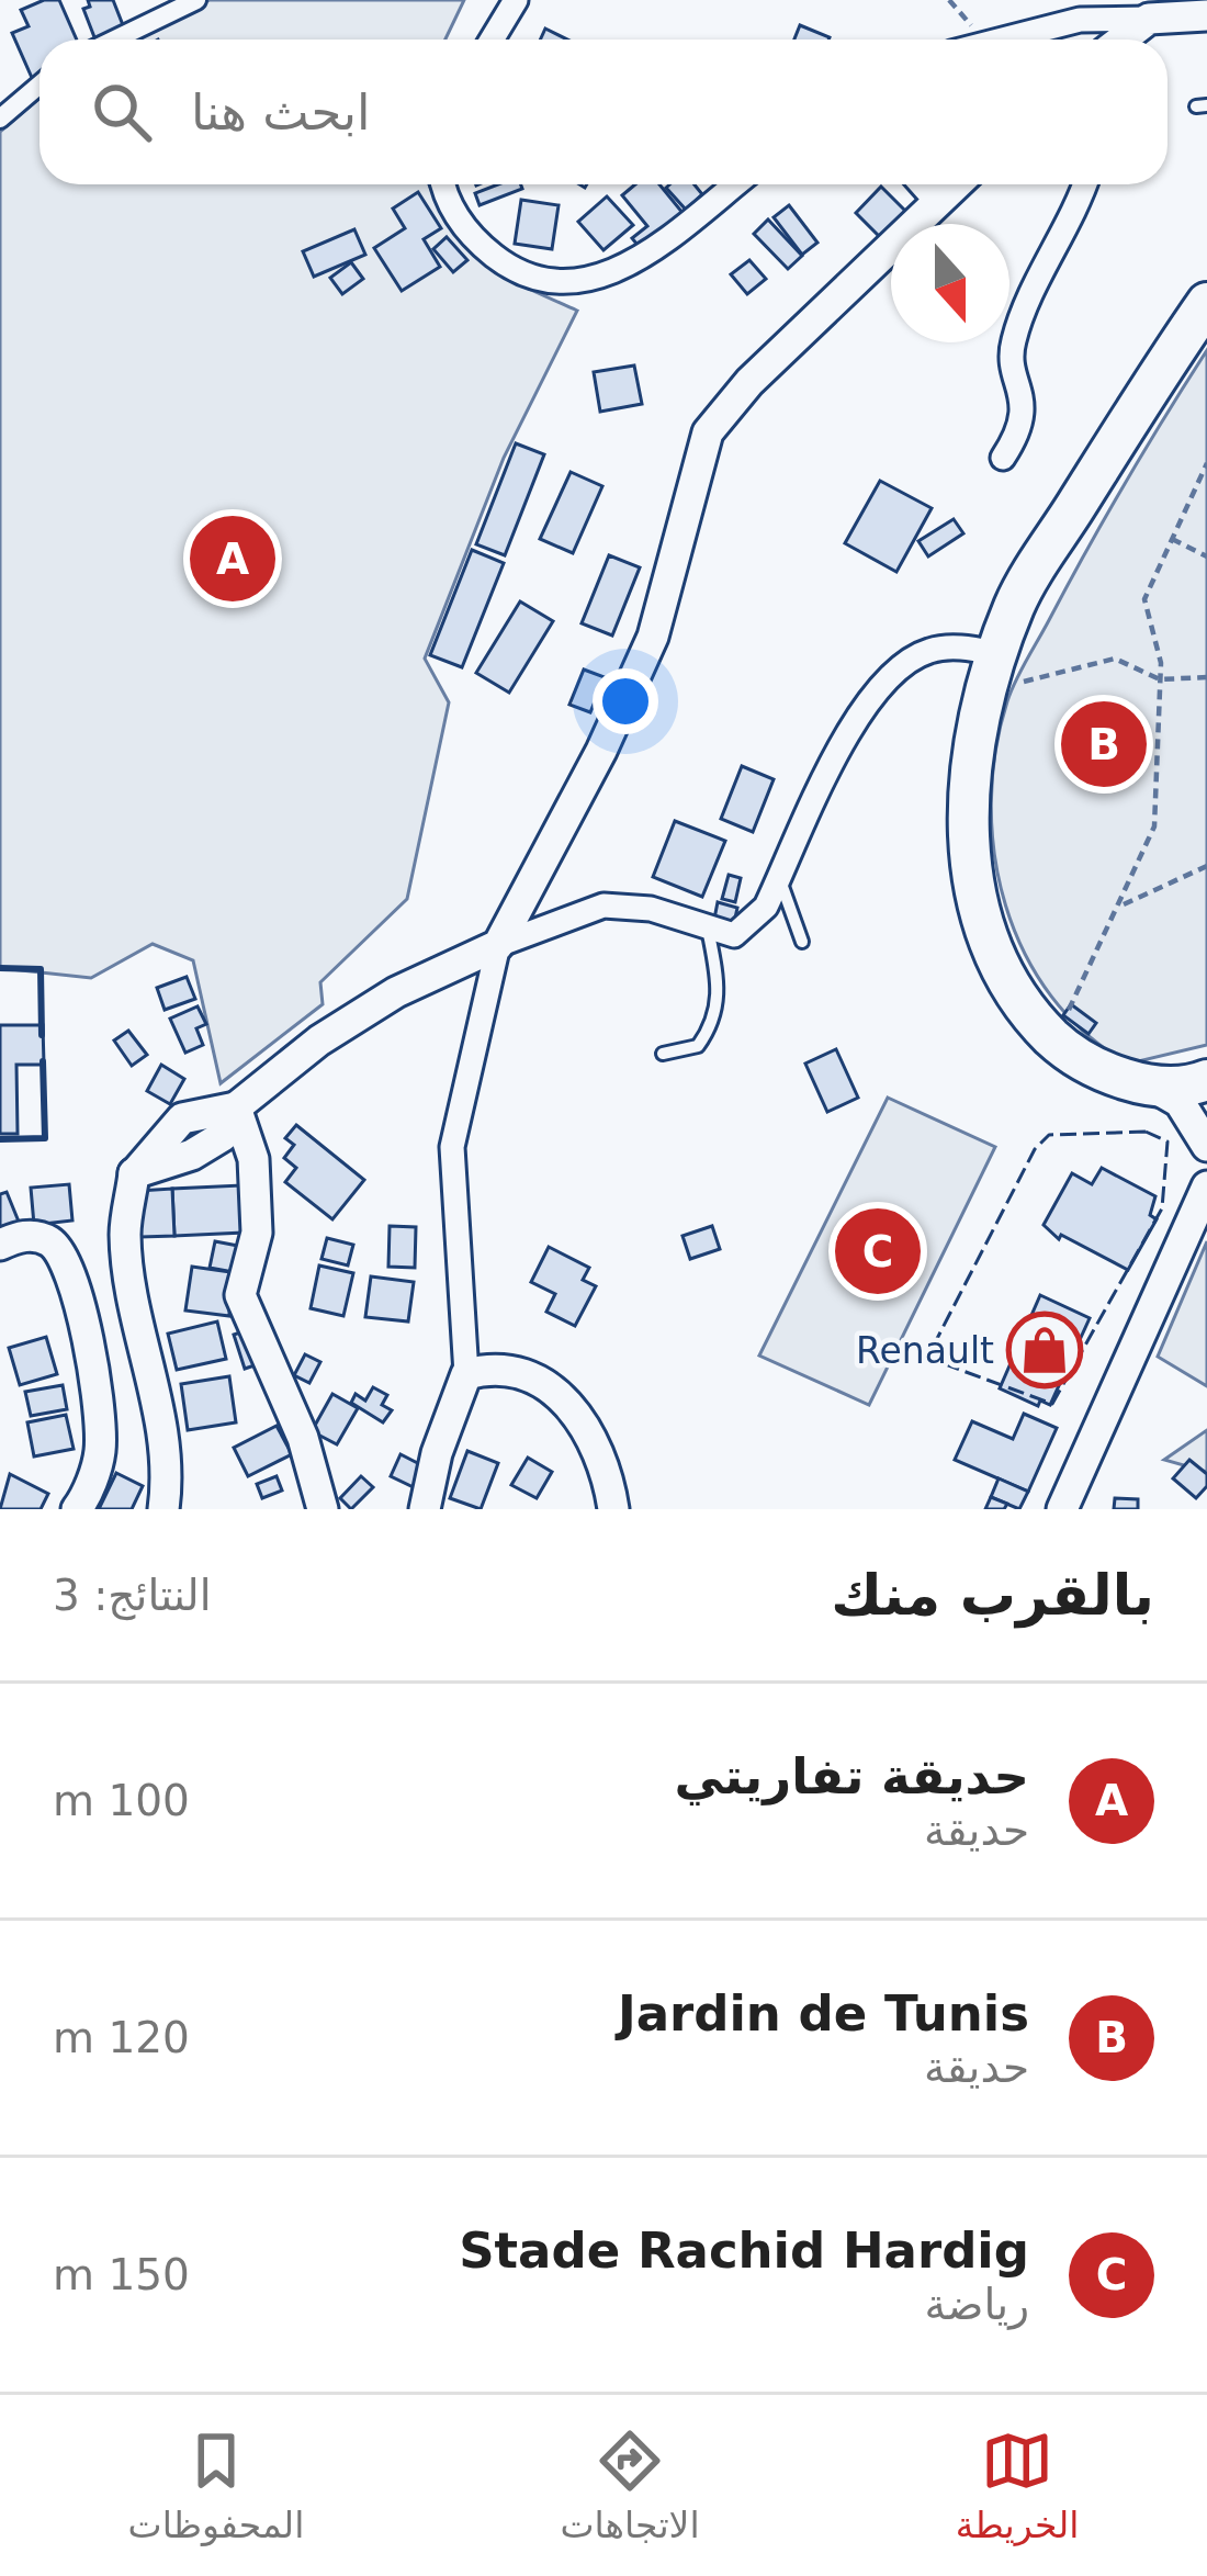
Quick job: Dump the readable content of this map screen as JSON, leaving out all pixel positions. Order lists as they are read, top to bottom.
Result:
{
  "places": {
    "shop": ["Renault"]
  },
  "north": "bottom",
  "page": {
    "search": "ابحث هنا",
    "pins": ["A", "B", "C"],
    "heading": ["بالقرب منك", "النتائج: 3"],
    "list": [
      {
        "mark": "A",
        "name": "حديقة تفاريتي",
        "note": "حديقة",
        "value": "100 m"
      },
      {
        "mark": "B",
        "name": "Jardin de Tunis",
        "note": "حديقة",
        "value": "120 m"
      },
      {
        "mark": "C",
        "name": "Stade Rachid Hardig",
        "note": "رياضة",
        "value": "150 m"
      }
    ],
    "nav": ["الخريطة", "الاتجاهات", "المحفوظات"]
  }
}
